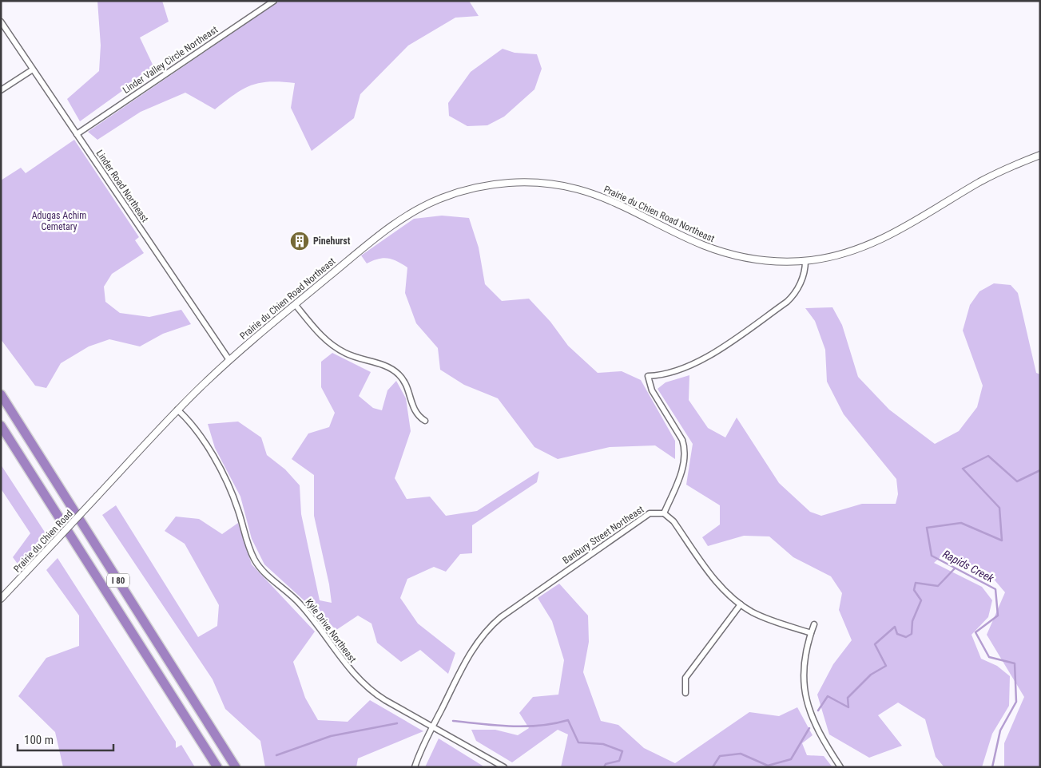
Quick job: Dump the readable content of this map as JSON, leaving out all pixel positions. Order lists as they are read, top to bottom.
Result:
{
  "streets": {
    "highway": ["I 80"],
    "street": [
      "Linder Valley Circle Northeast",
      "Linder Road Northeast",
      "Prairie du Chien Road Northeast",
      "Banbury Street Northeast",
      "Prairie du Chien Road",
      "Kyle Drive Northeast"
    ]
  },
  "crossings": [
    ["Linder Valley Circle Northeast", "Linder Road Northeast"],
    ["Linder Road Northeast", "Prairie du Chien Road Northeast"],
    ["Prairie du Chien Road Northeast", "Prairie du Chien Road"],
    ["Prairie du Chien Road Northeast", "Kyle Drive Northeast"],
    ["Banbury Street Northeast", "Kyle Drive Northeast"]
  ],
  "water": ["Rapids Creek"],
  "parks": ["Adugas Achim Cemetary"],
  "places": {
    "building": ["Pinehurst"]
  },
  "scale_bar": "100 m"
}
